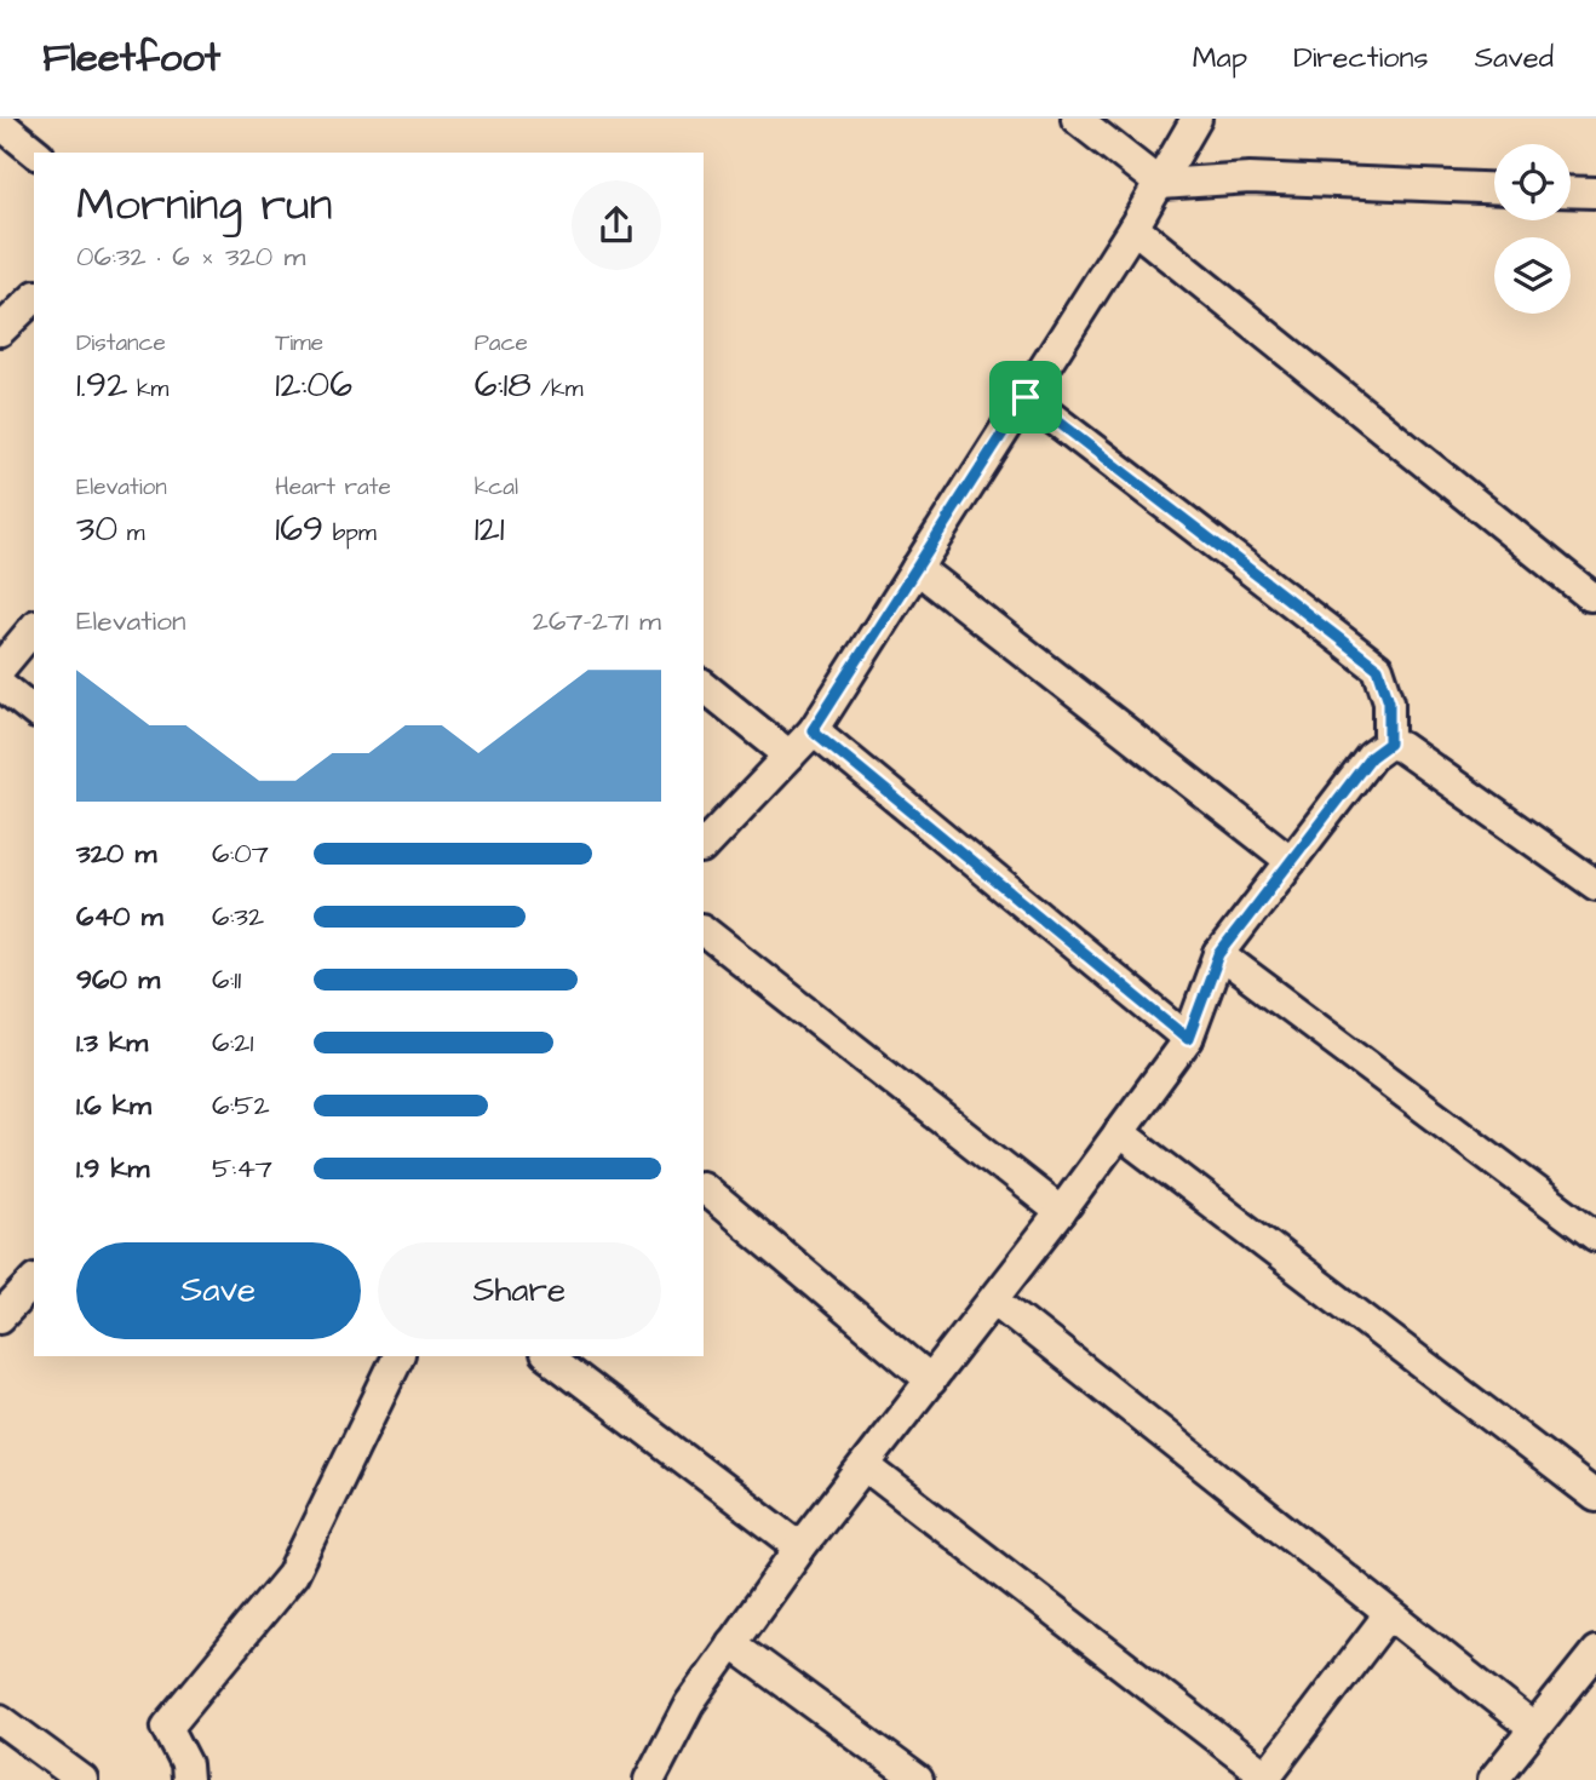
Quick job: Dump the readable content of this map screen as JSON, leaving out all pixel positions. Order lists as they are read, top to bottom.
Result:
{
  "page": {
    "header": "Fleetfoot",
    "nav": ["Map", "Directions", "Saved"],
    "heading": ["Morning run", "06:32 · 6 × 320 m"],
    "stats": [
      ["Distance", "1.92 km"],
      ["Time", "12:06"],
      ["Pace", "6:18 /km"],
      ["Elevation", "30 m"],
      ["Heart rate", "169 bpm"],
      ["kcal", "121"]
    ],
    "chart": ["Elevation", "267–271 m"],
    "list": [
      {
        "name": "320 m",
        "note": "6:07"
      },
      {
        "name": "640 m",
        "note": "6:32"
      },
      {
        "name": "960 m",
        "note": "6:11"
      },
      {
        "name": "1.3 km",
        "note": "6:21"
      },
      {
        "name": "1.6 km",
        "note": "6:52"
      },
      {
        "name": "1.9 km",
        "note": "5:47"
      }
    ],
    "buttons": ["Save", "Share"]
  }
}
